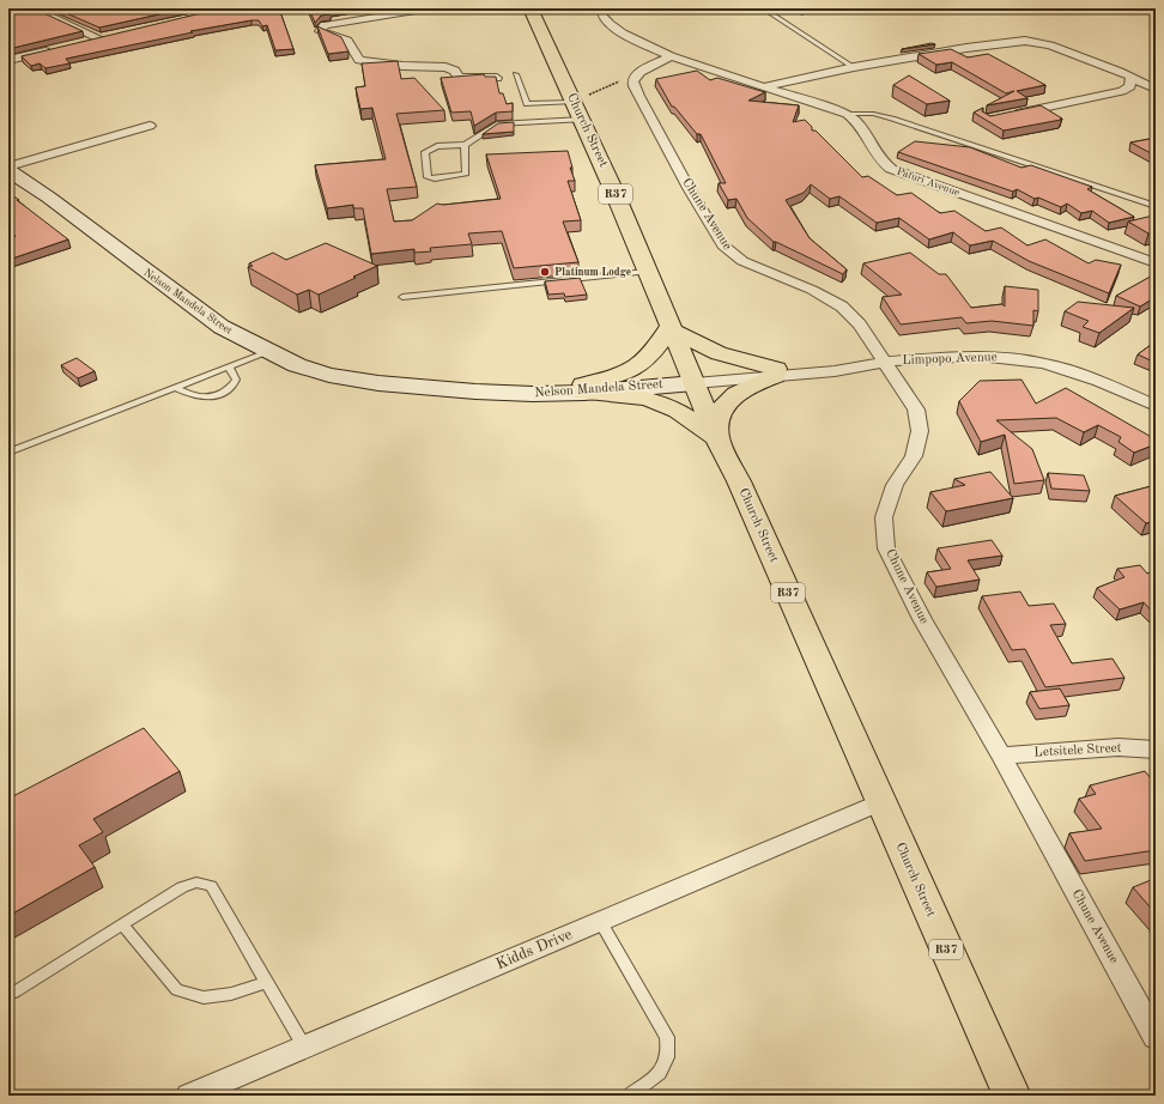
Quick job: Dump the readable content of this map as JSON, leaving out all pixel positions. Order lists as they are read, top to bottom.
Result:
{
  "streets": {
    "main road": ["Church Street", "R37"],
    "street": [
      "Pafuri Avenue",
      "Chune Avenue",
      "Nelson Mandela Street",
      "Limpopo Avenue",
      "Letsitele Street",
      "Kidds Drive"
    ]
  },
  "crossings": [
    ["Church Street", "Nelson Mandela Street"],
    ["Church Street", "Limpopo Avenue"],
    ["Church Street", "Kidds Drive"],
    ["Chune Avenue", "Limpopo Avenue"],
    ["Chune Avenue", "Letsitele Street"],
    ["Nelson Mandela Street", "Limpopo Avenue"]
  ],
  "places": ["Platinum Lodge"]
}
